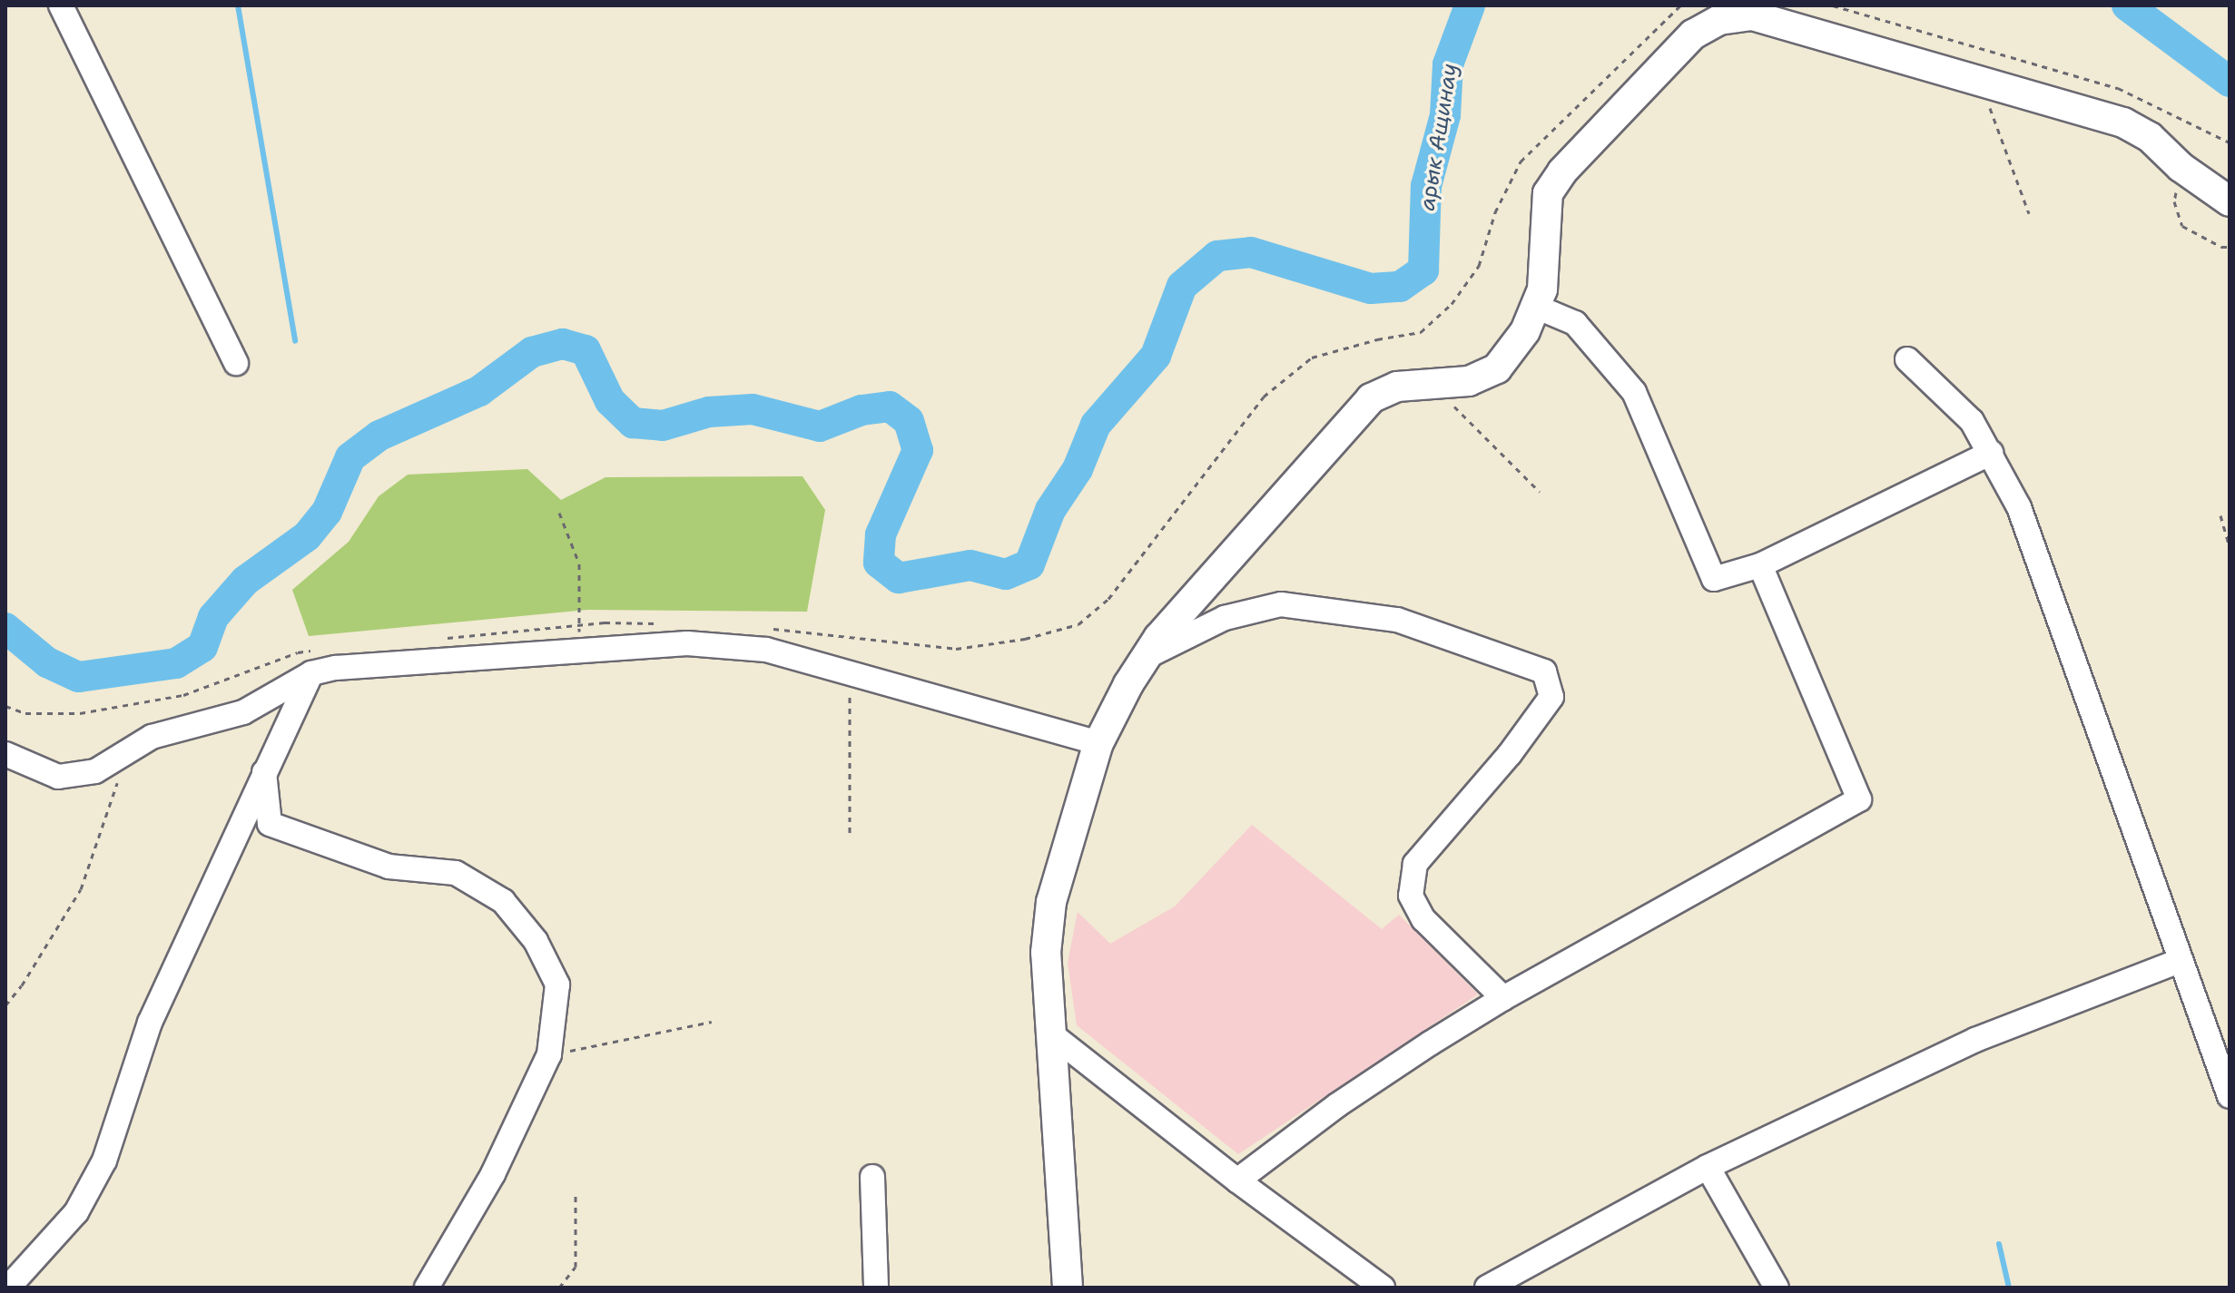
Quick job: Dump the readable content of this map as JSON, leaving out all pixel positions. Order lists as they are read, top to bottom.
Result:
{
  "water": ["арык Ащинау"]
}
